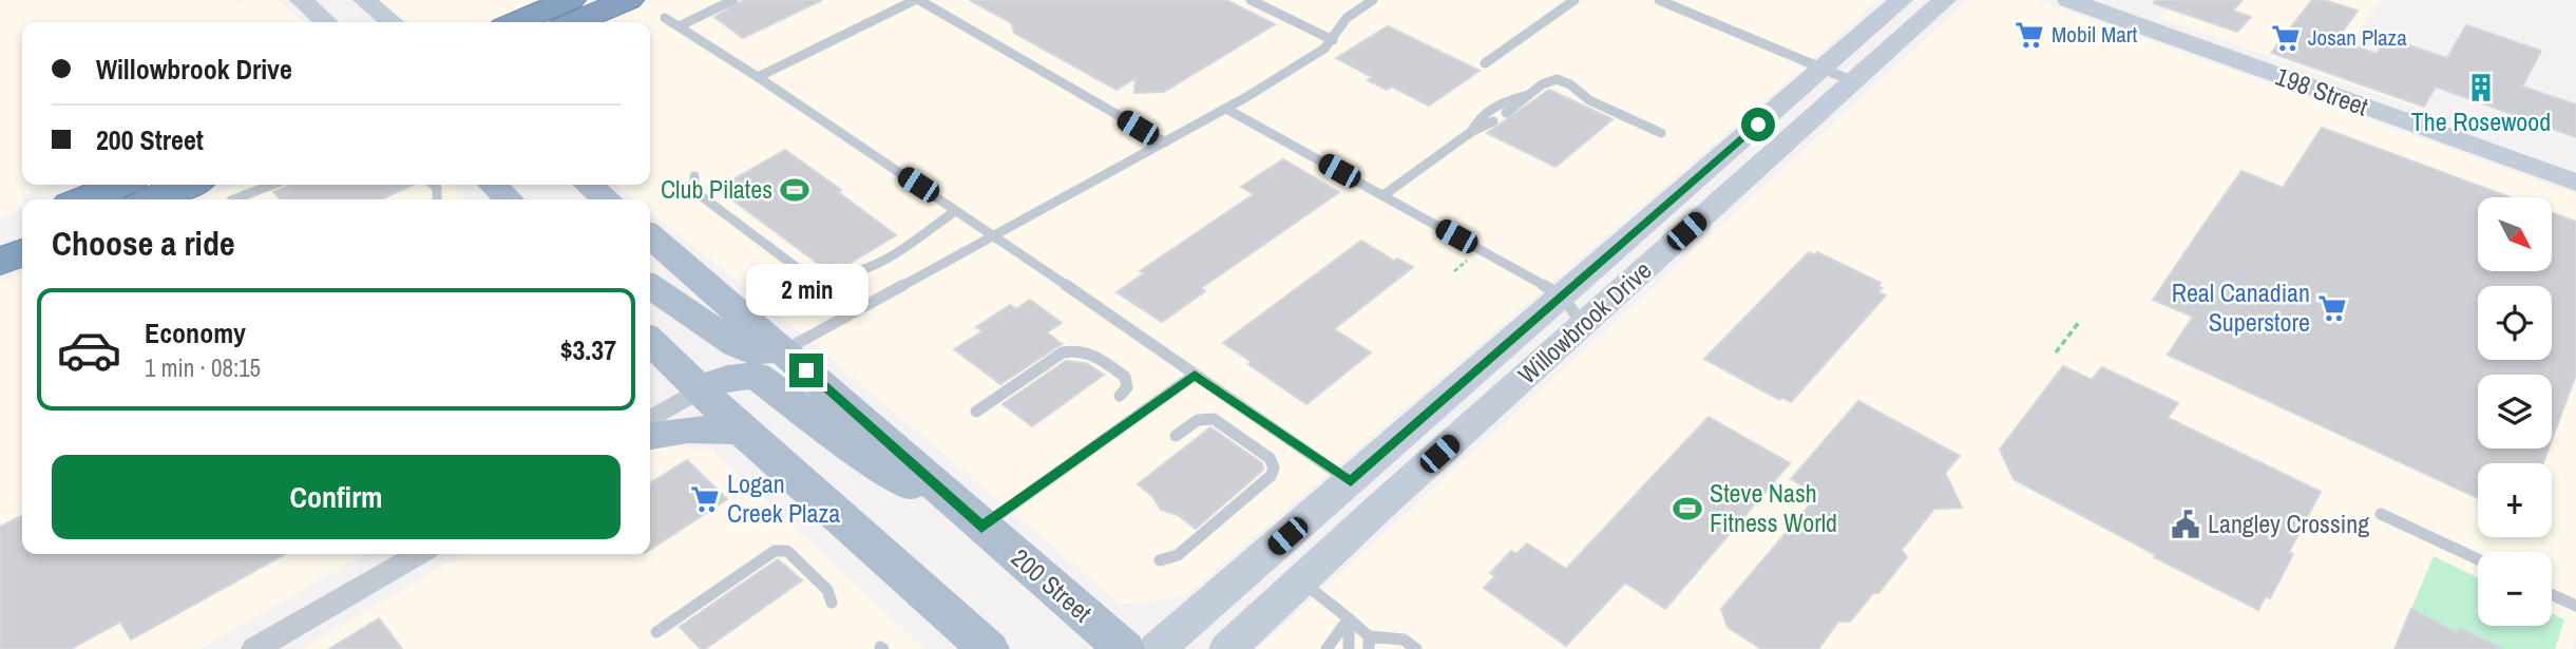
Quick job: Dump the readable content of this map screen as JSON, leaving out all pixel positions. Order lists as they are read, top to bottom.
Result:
{
  "streets": {
    "main road": ["198 Street", "Willowbrook Drive", "200 Street"]
  },
  "places": {
    "supermarket": [
      "Mobil Mart",
      "Josan Plaza",
      "Real Canadian Superstore",
      "Logan Creek Plaza"
    ],
    "building": ["The Rosewood"],
    "sports": ["Club Pilates", "Steve Nash Fitness World"],
    "public building": ["Langley Crossing"]
  },
  "north": "bottom right",
  "page": {
    "banner": ["Willowbrook Drive", "200 Street"],
    "map_buttons": ["+", "−"],
    "heading": "Choose a ride",
    "bubble": "2 min",
    "list": [
      {
        "name": "Economy",
        "note": "1 min · 08:15",
        "value": "$3.37"
      }
    ],
    "buttons": "Confirm"
  }
}
